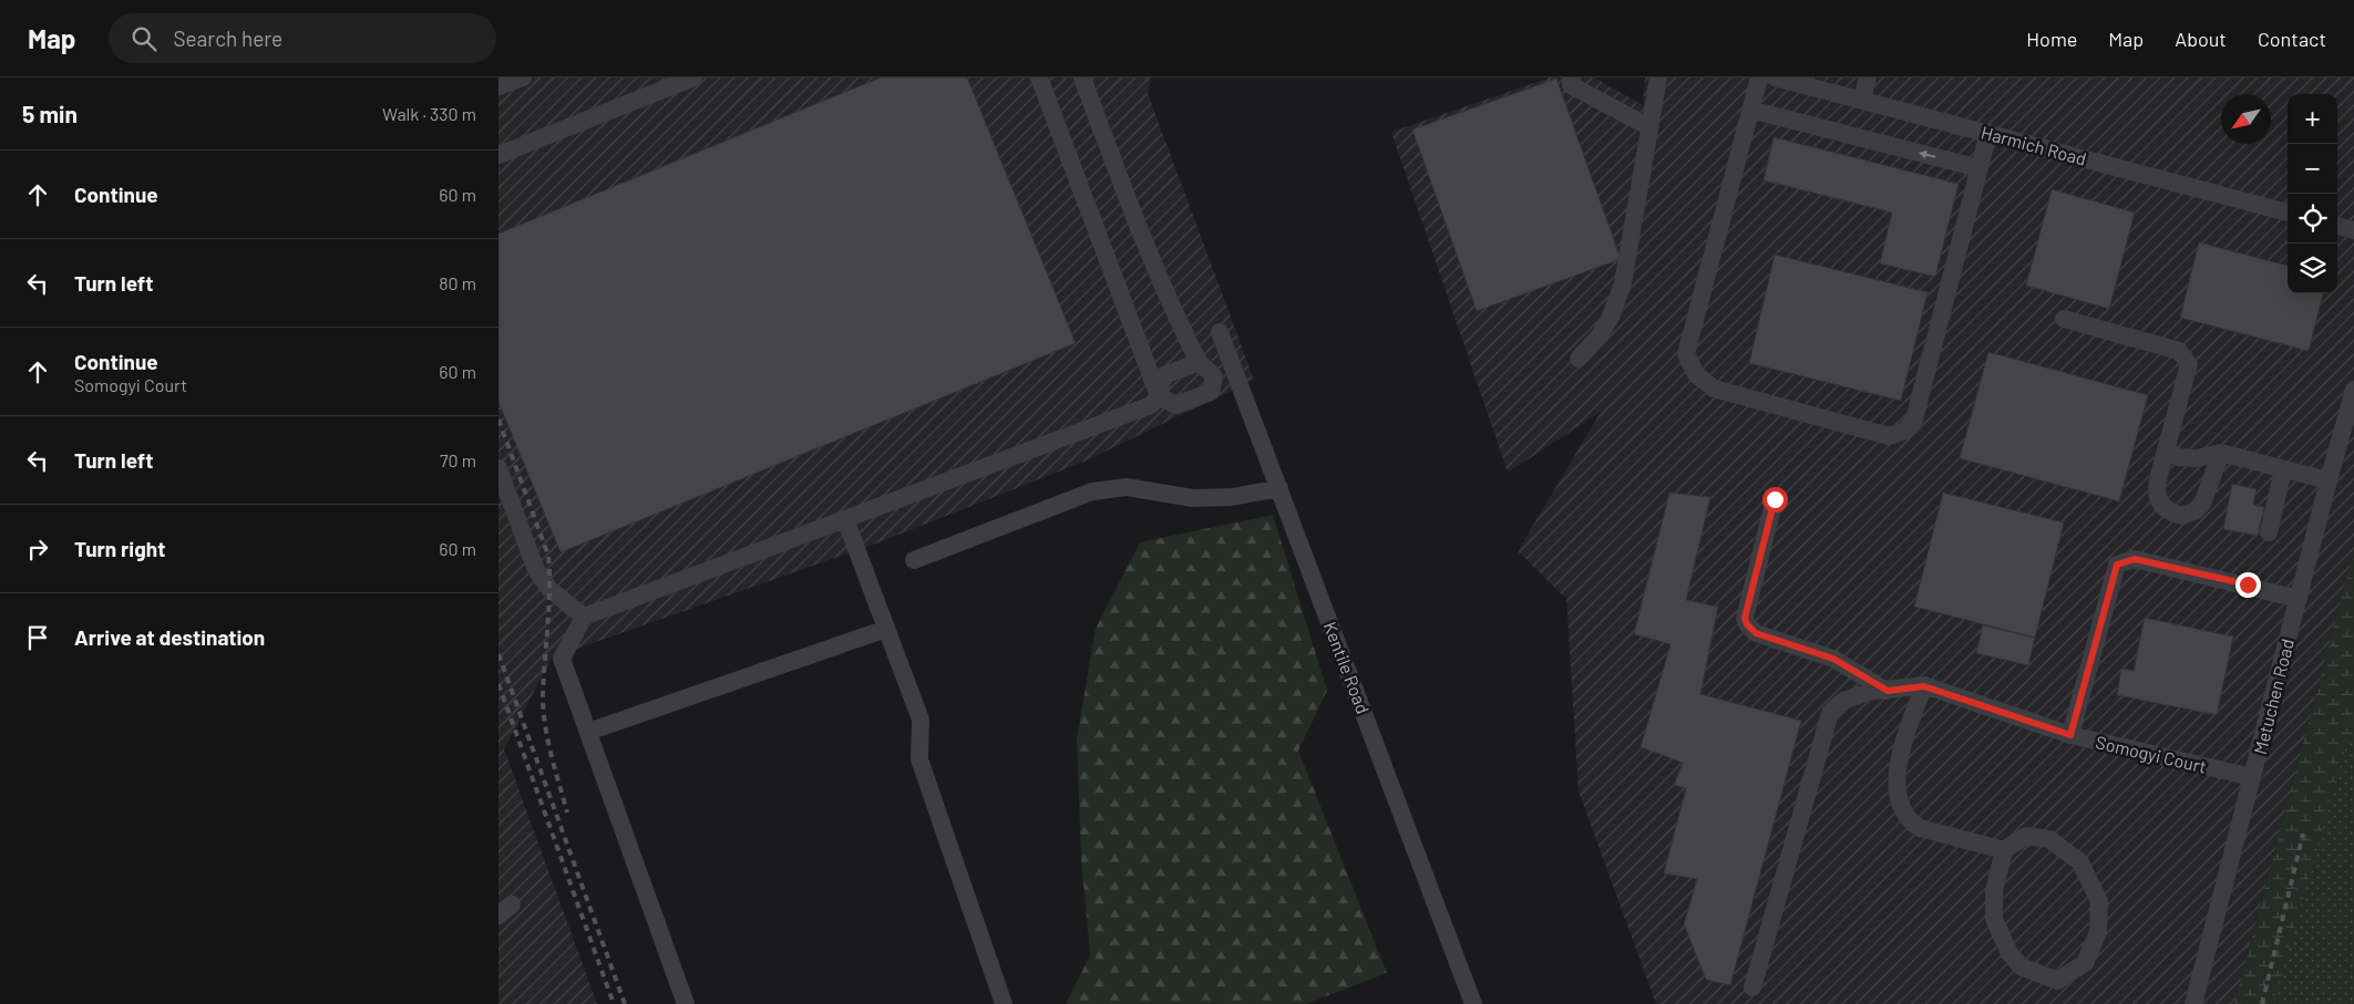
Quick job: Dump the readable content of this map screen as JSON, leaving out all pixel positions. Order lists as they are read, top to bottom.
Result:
{
  "streets": {
    "street": [
      "Harmich Road",
      "Kentile Road",
      "Metuchen Road",
      "Somogyi Court"
    ]
  },
  "crossings": [
    ["Metuchen Road", "Somogyi Court"]
  ],
  "north": "bottom left",
  "page": {
    "header": "Map",
    "search": "Search here",
    "nav": [
      "Home",
      "Map",
      "About",
      "Contact"
    ],
    "heading": ["5 min", "Walk · 330 m"],
    "map_buttons": ["+", "−"],
    "list": [
      ["Continue", "60 m"],
      ["Turn left", "80 m"],
      ["Continue", "Somogyi Court", "60 m"],
      ["Turn left", "70 m"],
      ["Turn right", "60 m"],
      "Arrive at destination"
    ]
  }
}
